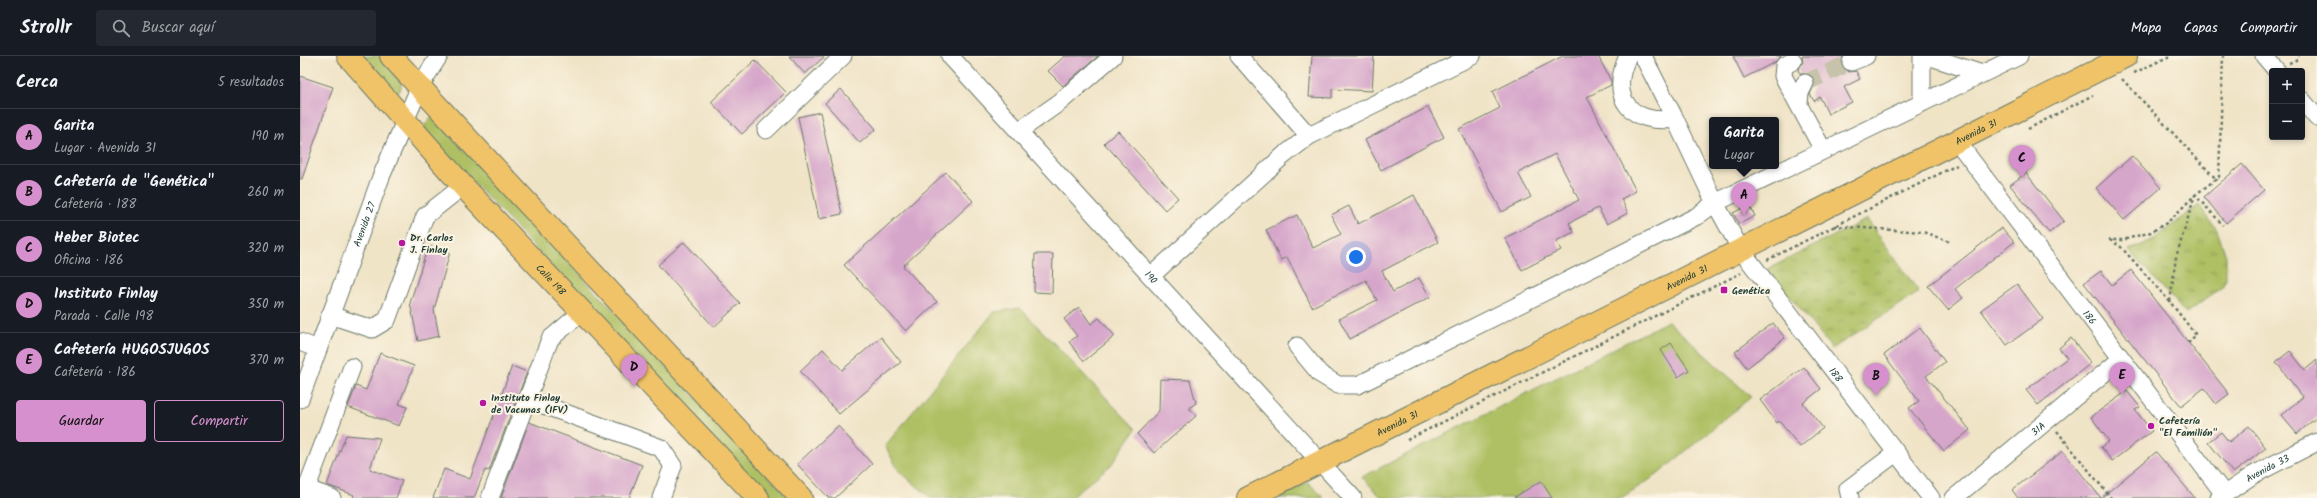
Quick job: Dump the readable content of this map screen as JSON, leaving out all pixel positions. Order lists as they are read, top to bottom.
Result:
{
  "streets": {
    "main road": ["Avenida 31", "Calle 198"],
    "street": [
      "Avenida 27",
      "190",
      "186",
      "188",
      "31A",
      "Avenida 33"
    ]
  },
  "crossings": [
    ["Avenida 31", "190"],
    ["Avenida 31", "186"],
    ["Avenida 31", "188"],
    ["Avenida 27", "Calle 198"],
    ["186", "31A"],
    ["186", "Avenida 33"]
  ],
  "places": {
    "other": ["Dr. Carlos J. Finlay", "Instituto Finlay de Vacunas (IFV)", "Cafetería \"El Familión\""],
    "transit": ["Genética"]
  },
  "page": {
    "header": "Strollr",
    "search": "Buscar aquí",
    "nav": ["Mapa", "Capas", "Compartir"],
    "heading": ["Cerca", "5 resultados"],
    "map_buttons": ["+", "−"],
    "list": [
      {
        "mark": "A",
        "name": "Garita",
        "note": "Lugar · Avenida 31",
        "value": "190 m"
      },
      {
        "mark": "B",
        "name": "Cafetería de \"Genética\"",
        "note": "Cafetería · 188",
        "value": "260 m"
      },
      {
        "mark": "C",
        "name": "Heber Biotec",
        "note": "Oficina · 186",
        "value": "320 m"
      },
      {
        "mark": "D",
        "name": "Instituto Finlay",
        "note": "Parada · Calle 198",
        "value": "350 m"
      },
      {
        "mark": "E",
        "name": "Cafetería HUGOSJUGOS",
        "note": "Cafetería · 186",
        "value": "370 m"
      }
    ],
    "popup": ["Garita", "Lugar"],
    "pins": [
      "C",
      "A",
      "D",
      "E",
      "B"
    ],
    "buttons": ["Guardar", "Compartir"]
  }
}
